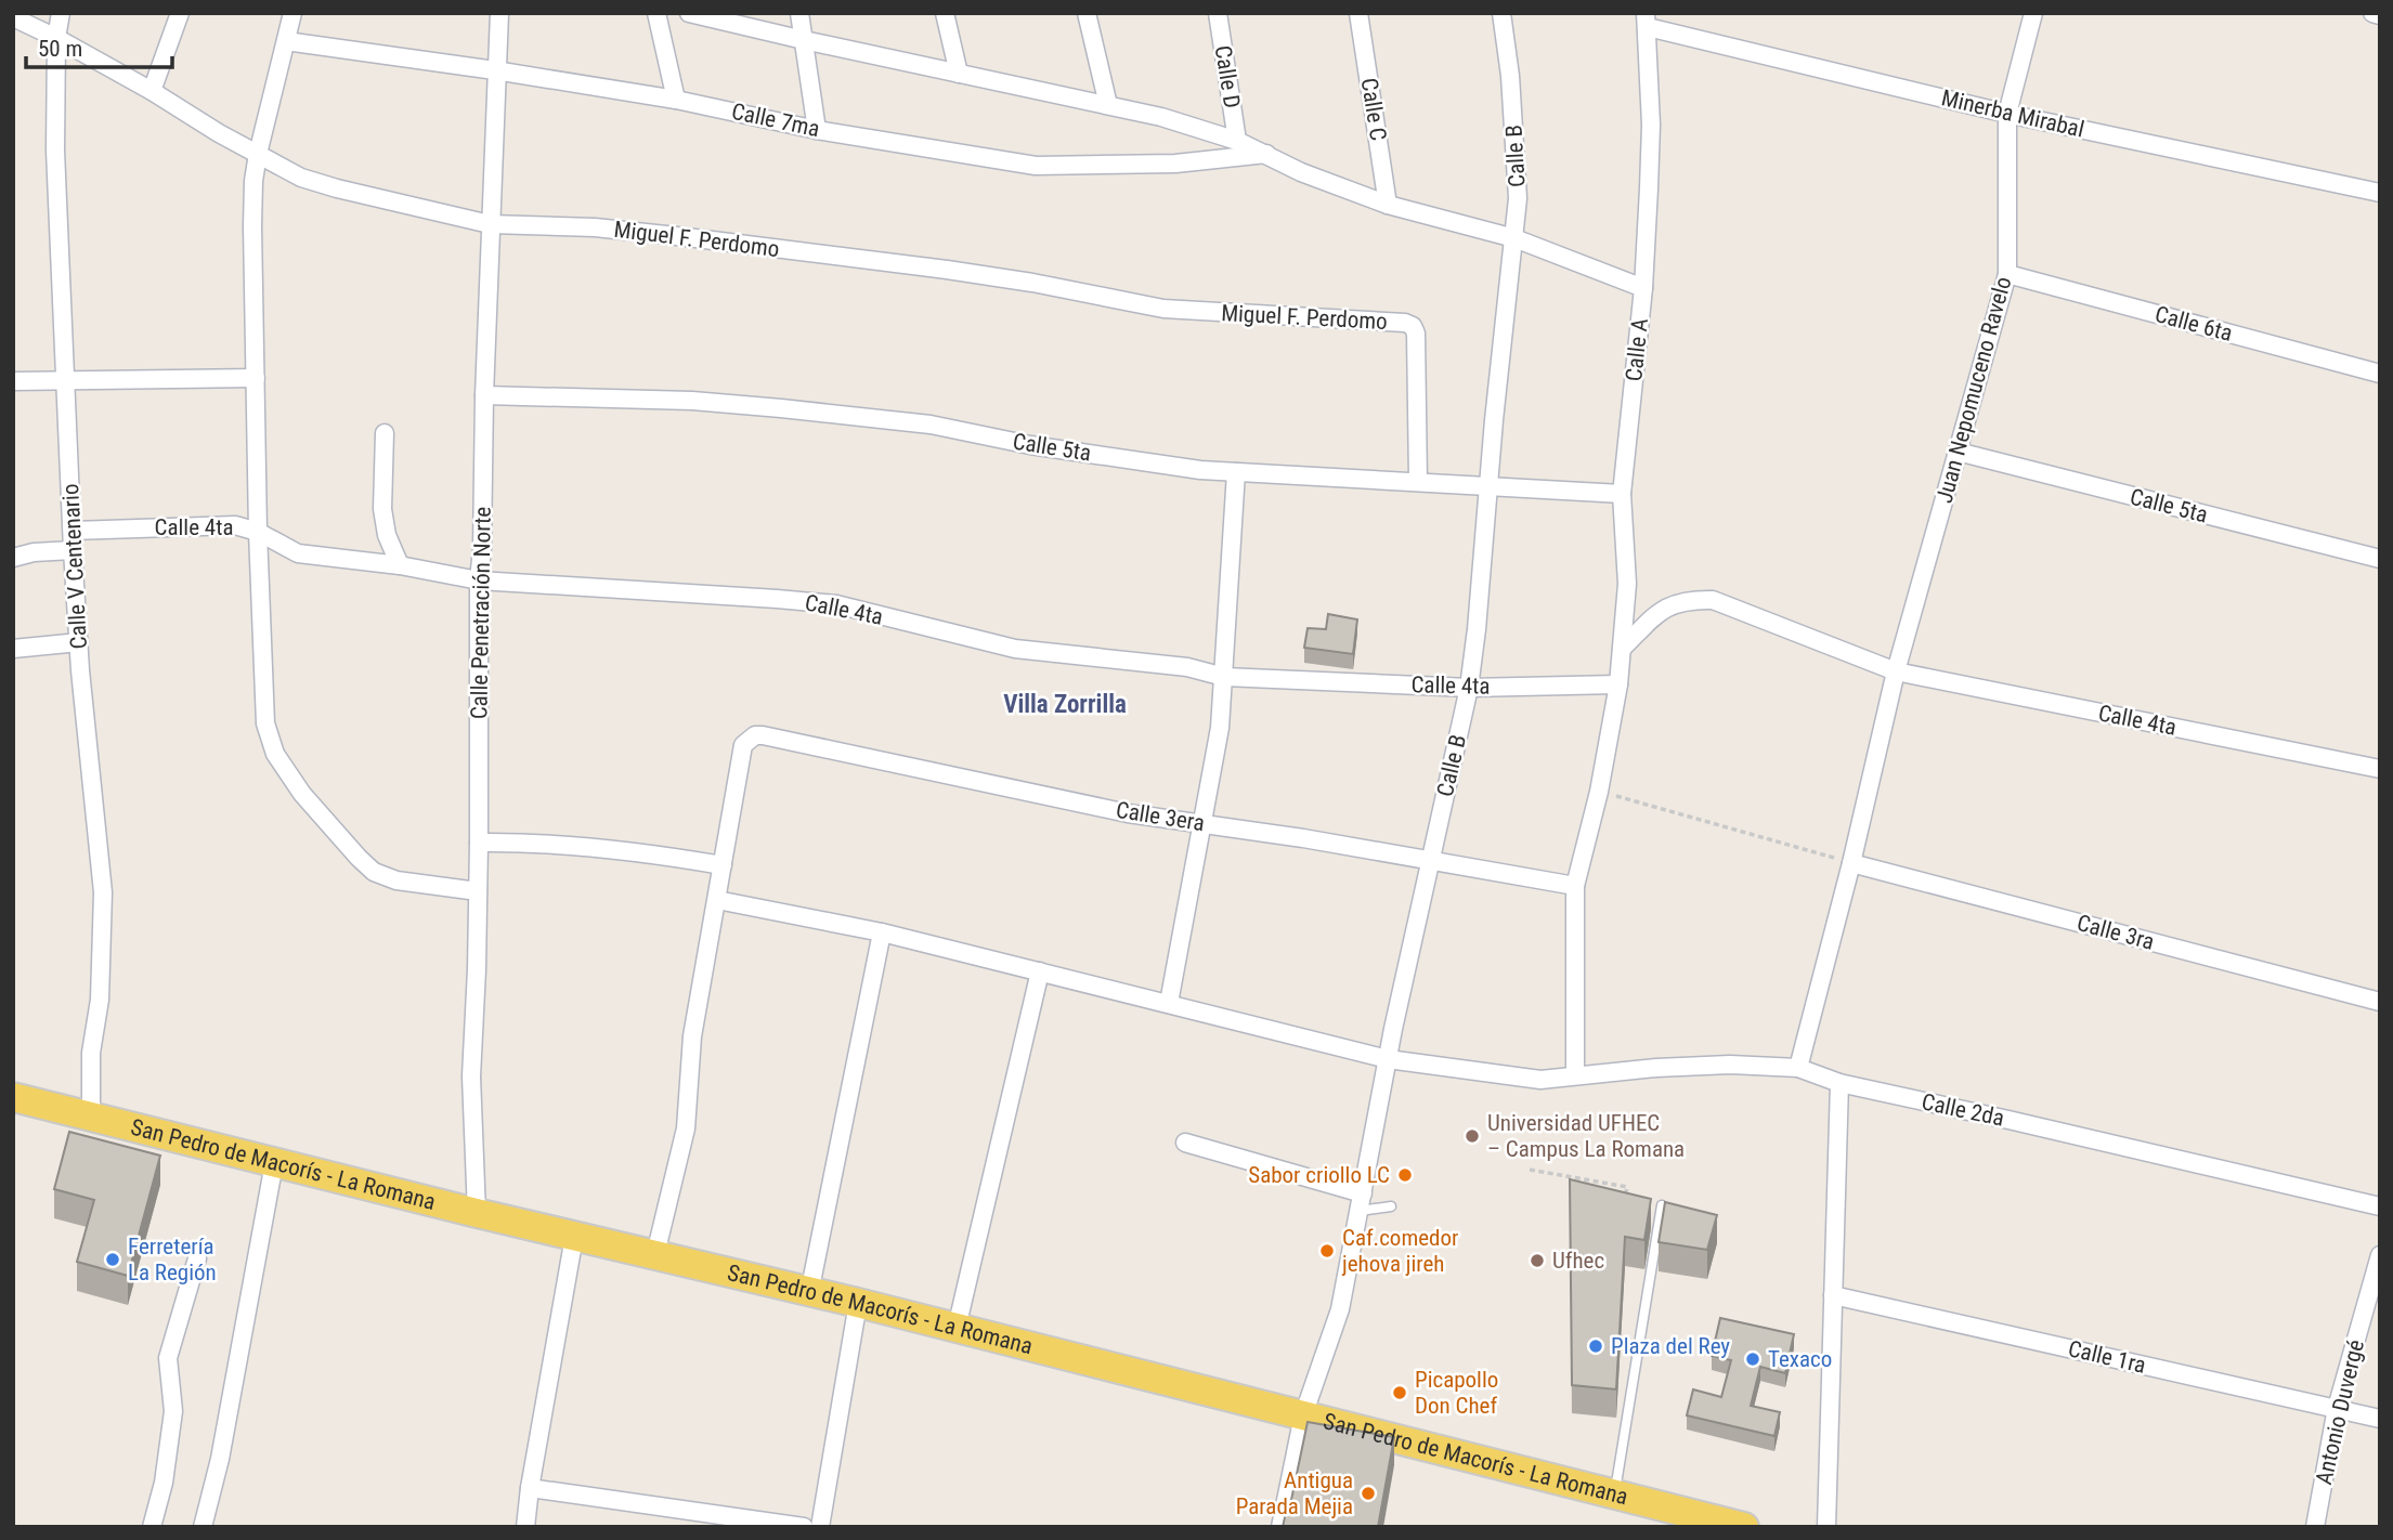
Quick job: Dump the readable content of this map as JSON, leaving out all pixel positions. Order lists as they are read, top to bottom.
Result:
{
  "streets": {
    "main road": ["San Pedro de Macorís - La Romana"],
    "street": [
      "Calle D",
      "Calle C",
      "Minerba Mirabal",
      "Calle 7ma",
      "Calle B",
      "Miguel F. Perdomo",
      "Calle 6ta",
      "Calle A",
      "Juan Nepomuceno Ravelo",
      "Calle 5ta",
      "Calle 4ta",
      "Calle V Centenario",
      "Calle Penetración Norte",
      "Calle 3era",
      "Calle 3ra",
      "Calle 2da",
      "Calle 1ra",
      "Antonio Duvergé"
    ]
  },
  "crossings": [
    ["Minerba Mirabal", "Calle A"],
    ["Minerba Mirabal", "Juan Nepomuceno Ravelo"],
    ["Calle 7ma", "Calle Penetración Norte"],
    ["Calle B", "Calle 5ta"],
    ["Calle B", "Calle 4ta"],
    ["Calle B", "Calle 3era"],
    ["Calle B", "Calle 2da"],
    ["Calle B", "San Pedro de Macorís - La Romana"],
    ["Miguel F. Perdomo", "Calle 5ta"],
    ["Miguel F. Perdomo", "Calle V Centenario"],
    ["Miguel F. Perdomo", "Calle Penetración Norte"],
    ["Calle 6ta", "Juan Nepomuceno Ravelo"],
    ["Calle A", "Calle 5ta"],
    ["Calle A", "Calle 4ta"],
    ["Calle A", "Calle 3era"],
    ["Calle A", "Calle 2da"],
    ["Juan Nepomuceno Ravelo", "Calle 5ta"],
    ["Juan Nepomuceno Ravelo", "Calle 4ta"],
    ["Juan Nepomuceno Ravelo", "Calle 3ra"],
    ["Juan Nepomuceno Ravelo", "Calle 2da"],
    ["Calle 5ta", "Calle Penetración Norte"],
    ["Calle 4ta", "Calle V Centenario"],
    ["Calle 4ta", "Calle Penetración Norte"],
    ["Calle V Centenario", "San Pedro de Macorís - La Romana"],
    ["Calle Penetración Norte", "San Pedro de Macorís - La Romana"],
    ["Calle 1ra", "Antonio Duvergé"]
  ],
  "districts": ["Villa Zorrilla"],
  "places": [
    "Universidad UFHEC – Campus La Romana",
    "Sabor criollo LC",
    "Caf.comedor jehova jireh",
    "Ferretería La Región",
    "Ufhec",
    "Plaza del Rey",
    "Texaco",
    "Picapollo Don Chef",
    "Antigua Parada Mejia"
  ],
  "scale_bar": "50 m"
}
